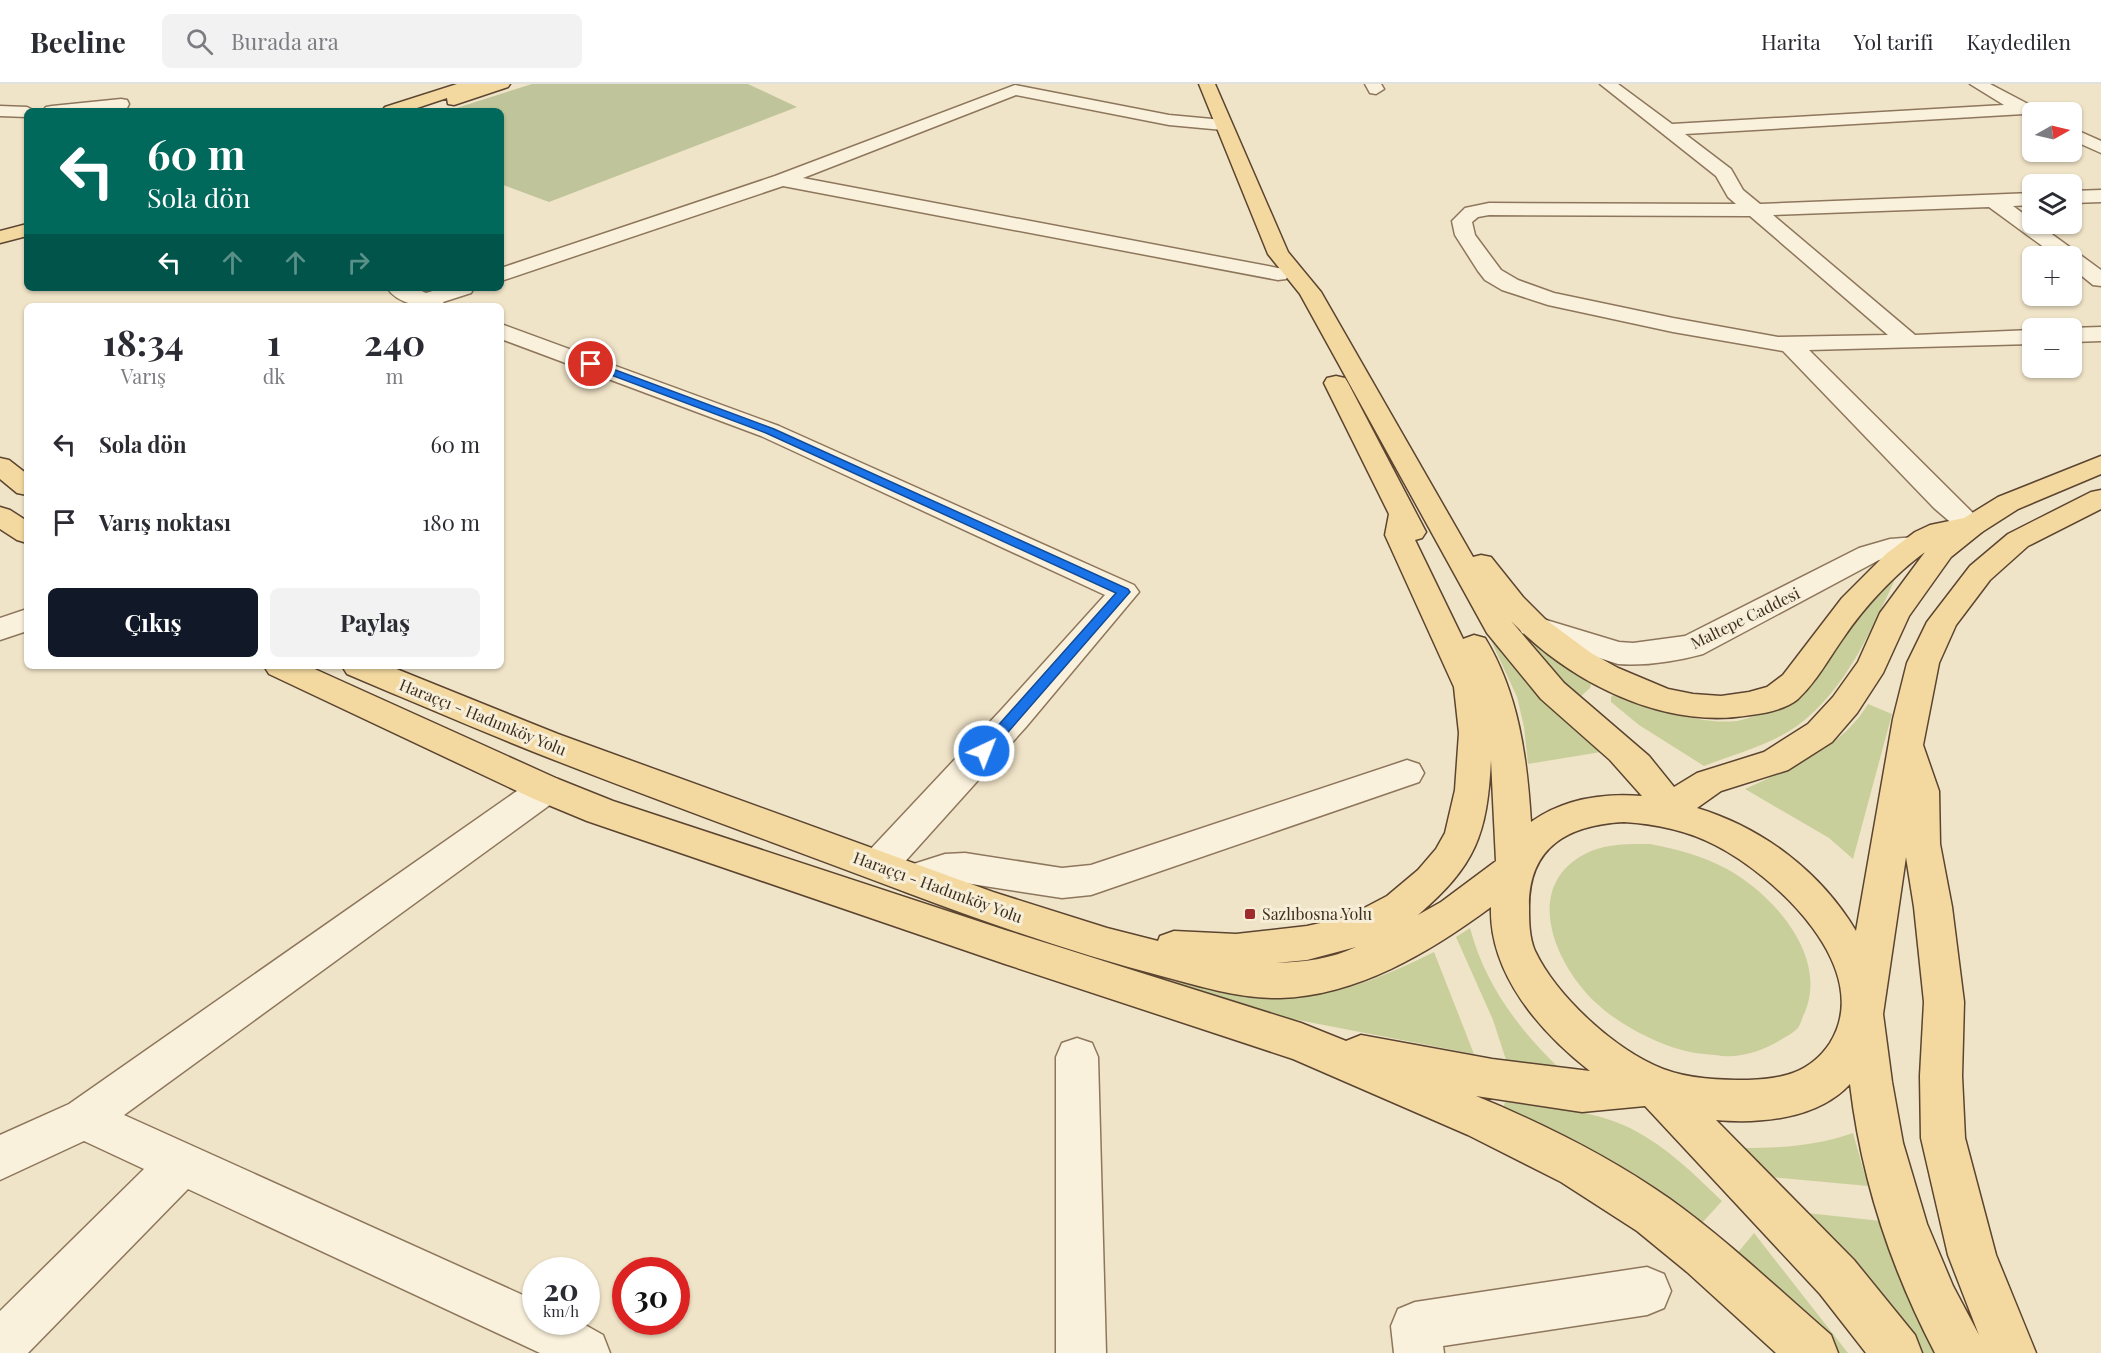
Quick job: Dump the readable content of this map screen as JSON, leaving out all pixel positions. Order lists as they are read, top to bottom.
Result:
{
  "streets": {
    "main road": ["Haraççı - Hadımköy Yolu"],
    "street": ["Maltepe Caddesi"]
  },
  "places": {
    "transit": ["Sazlıbosna Yolu"]
  },
  "north": "right",
  "page": {
    "header": "Beeline",
    "search": "Burada ara",
    "nav": ["Harita", "Yol tarifi", "Kaydedilen"],
    "map_buttons": ["+", "−"],
    "turn": ["60 m", "Sola dön"],
    "eta": [
      "18:34",
      "Varış",
      "1",
      "dk",
      "240",
      "m"
    ],
    "list": [
      {
        "name": "Sola dön",
        "value": "60 m"
      },
      {
        "name": "Varış noktası",
        "value": "180 m"
      }
    ],
    "buttons": ["Çıkış", "Paylaş"],
    "speed": "20 km/h",
    "limit": "30"
  }
}
